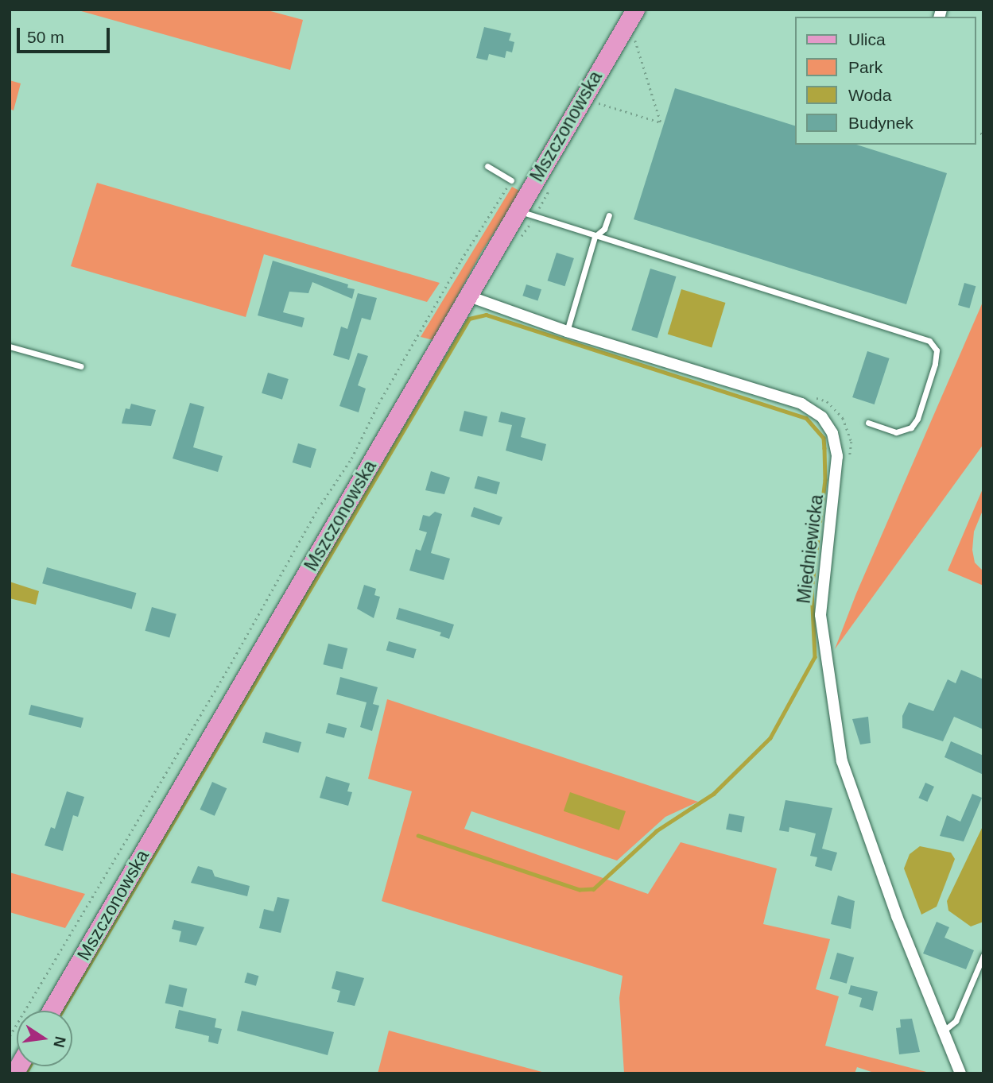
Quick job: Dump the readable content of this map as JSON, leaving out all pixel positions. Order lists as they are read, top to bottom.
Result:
{
  "streets": {
    "main road": ["Mszczonowska"],
    "street": ["Miedniewicka"]
  },
  "crossings": [
    ["Mszczonowska", "Miedniewicka"]
  ],
  "legend": [
    "Ulica",
    "Park",
    "Woda",
    "Budynek"
  ],
  "scale_bar": "50 m",
  "north": "right"
}
